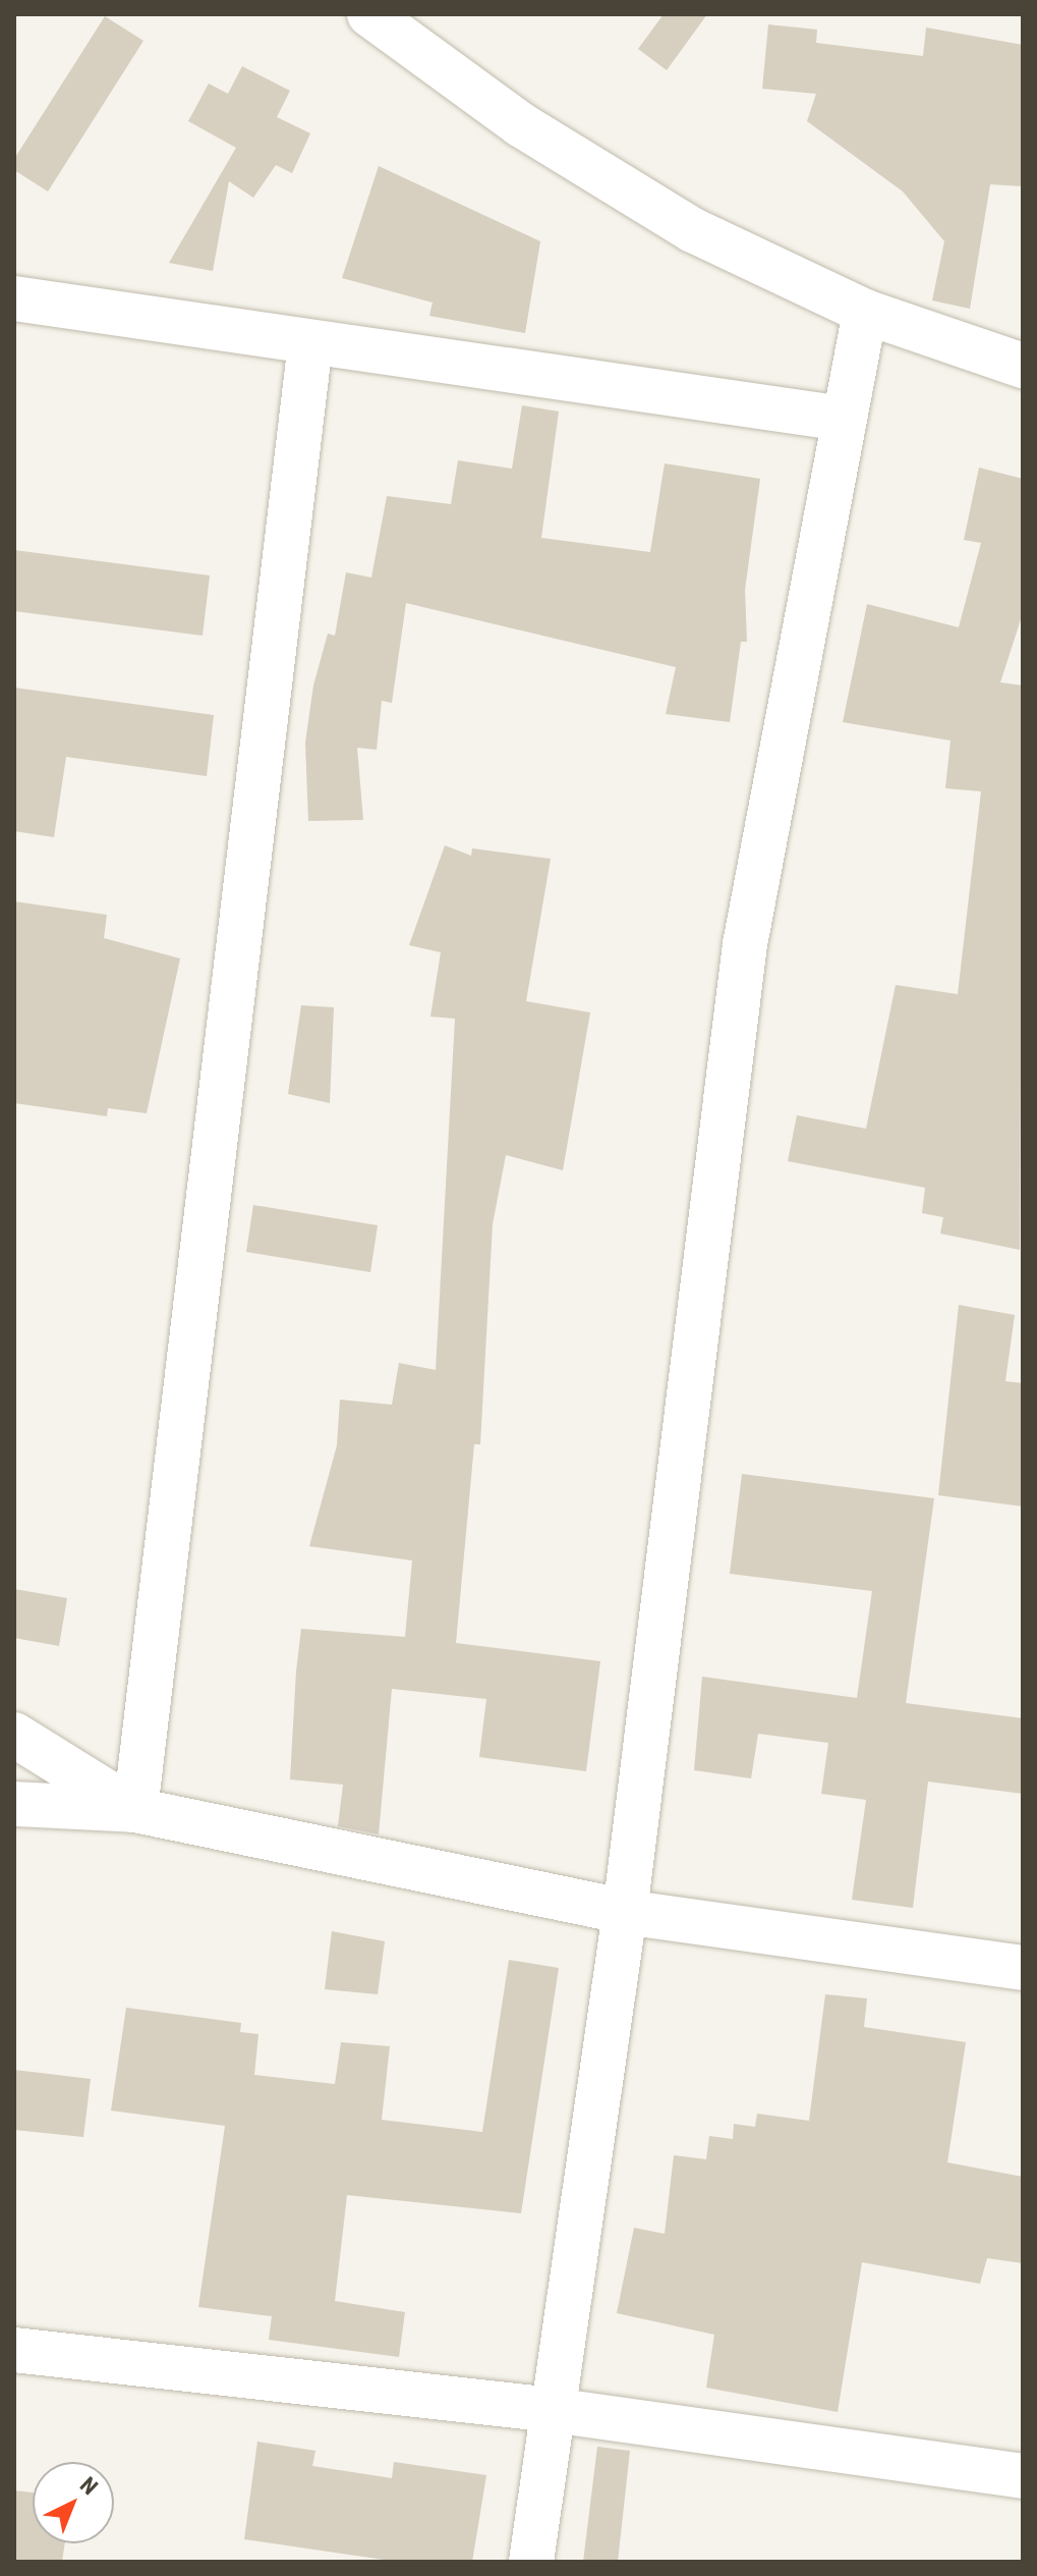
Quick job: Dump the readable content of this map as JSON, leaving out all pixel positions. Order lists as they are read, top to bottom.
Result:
{
  "north": "top right"
}
